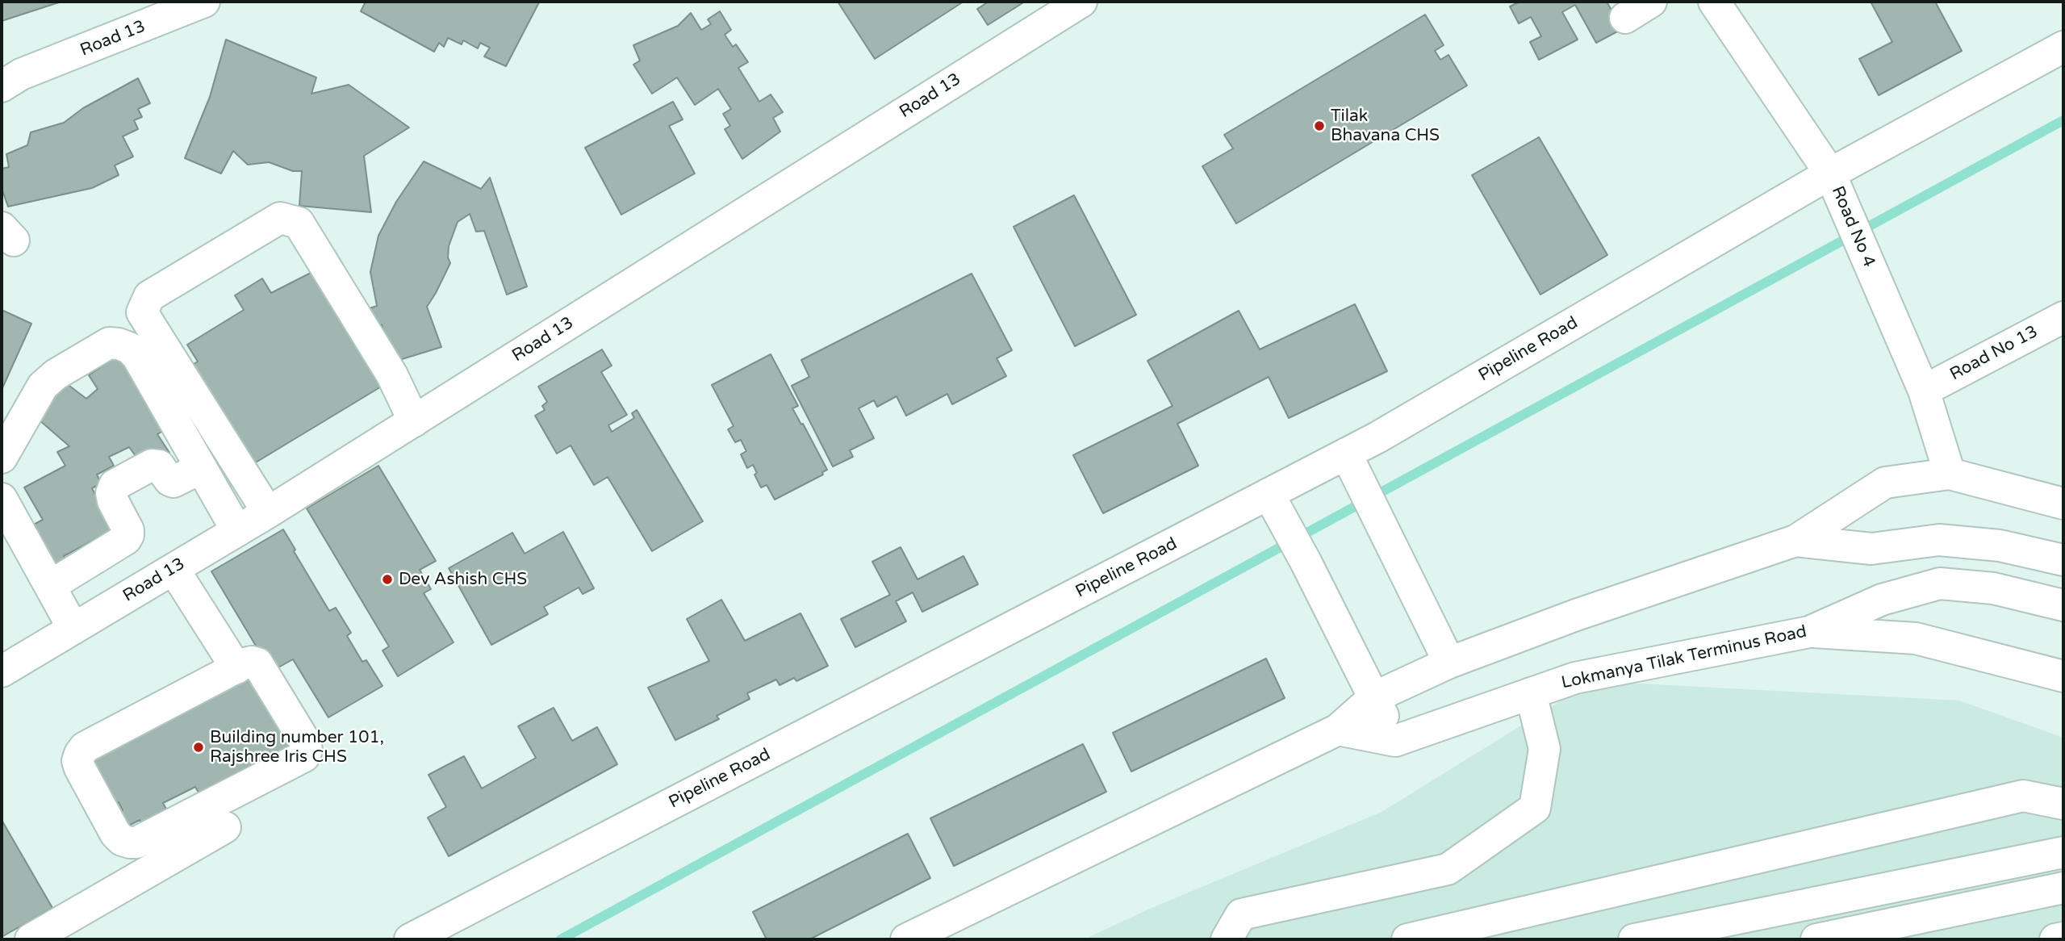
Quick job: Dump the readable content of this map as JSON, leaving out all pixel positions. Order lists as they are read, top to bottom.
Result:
{
  "streets": {
    "street": [
      "Road 13",
      "Road No 4",
      "Pipeline Road",
      "Road No 13",
      "Lokmanya Tilak Terminus Road"
    ]
  },
  "crossings": [
    ["Road No 4", "Pipeline Road"],
    ["Road No 4", "Road No 13"]
  ],
  "places": ["Tilak Bhavana CHS", "Dev Ashish CHS", "Building number 101, Rajshree Iris CHS"]
}
